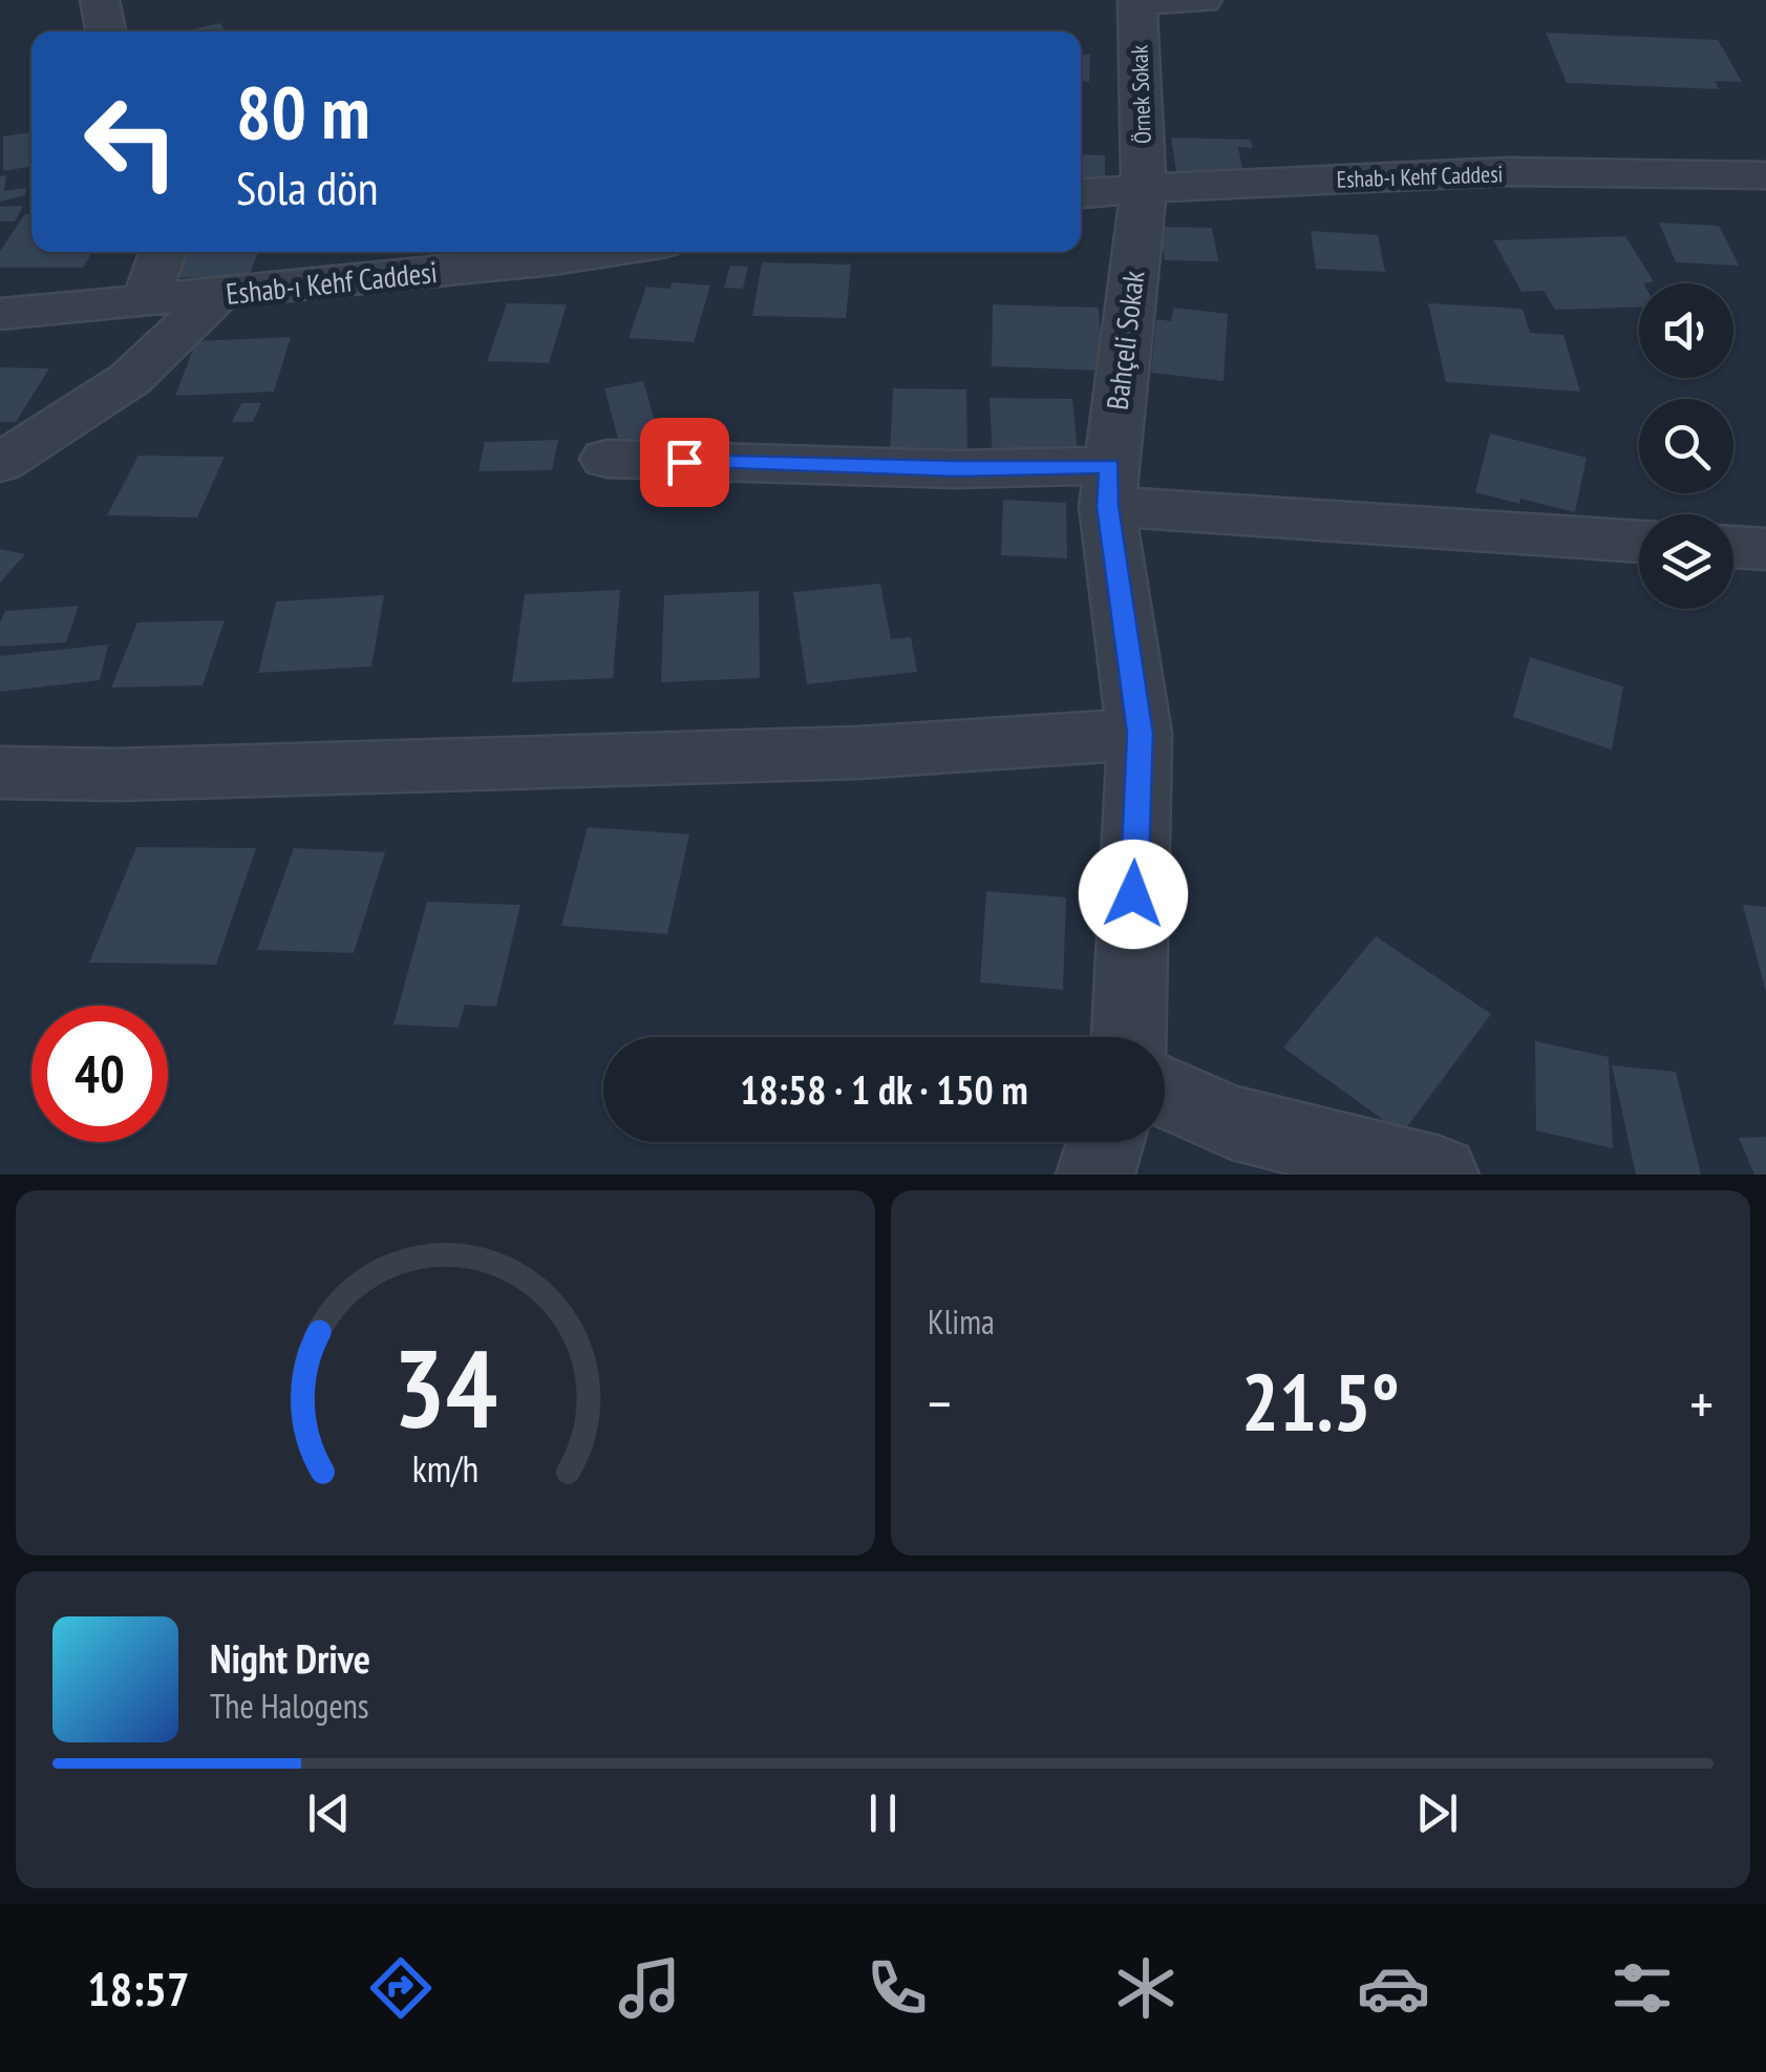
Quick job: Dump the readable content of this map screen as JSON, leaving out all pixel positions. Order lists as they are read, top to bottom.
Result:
{
  "streets": {
    "street": ["Örnek Sokak", "Eshab-ı Kehf Caddesi", "Bahçeli Sokak"]
  },
  "crossings": [
    ["Örnek Sokak", "Eshab-ı Kehf Caddesi"],
    ["Örnek Sokak", "Bahçeli Sokak"],
    ["Eshab-ı Kehf Caddesi", "Bahçeli Sokak"]
  ],
  "page": {
    "turn": ["80 m", "Sola dön"],
    "limit": "40",
    "trip": "18:58 · 1 dk · 150 m",
    "tile": "Klima",
    "heat": ["−", "21.5°", "+"],
    "song": ["Night Drive", "The Halogens"],
    "tabs": "18:57",
    "gauge": ["34", "km/h"]
  }
}
